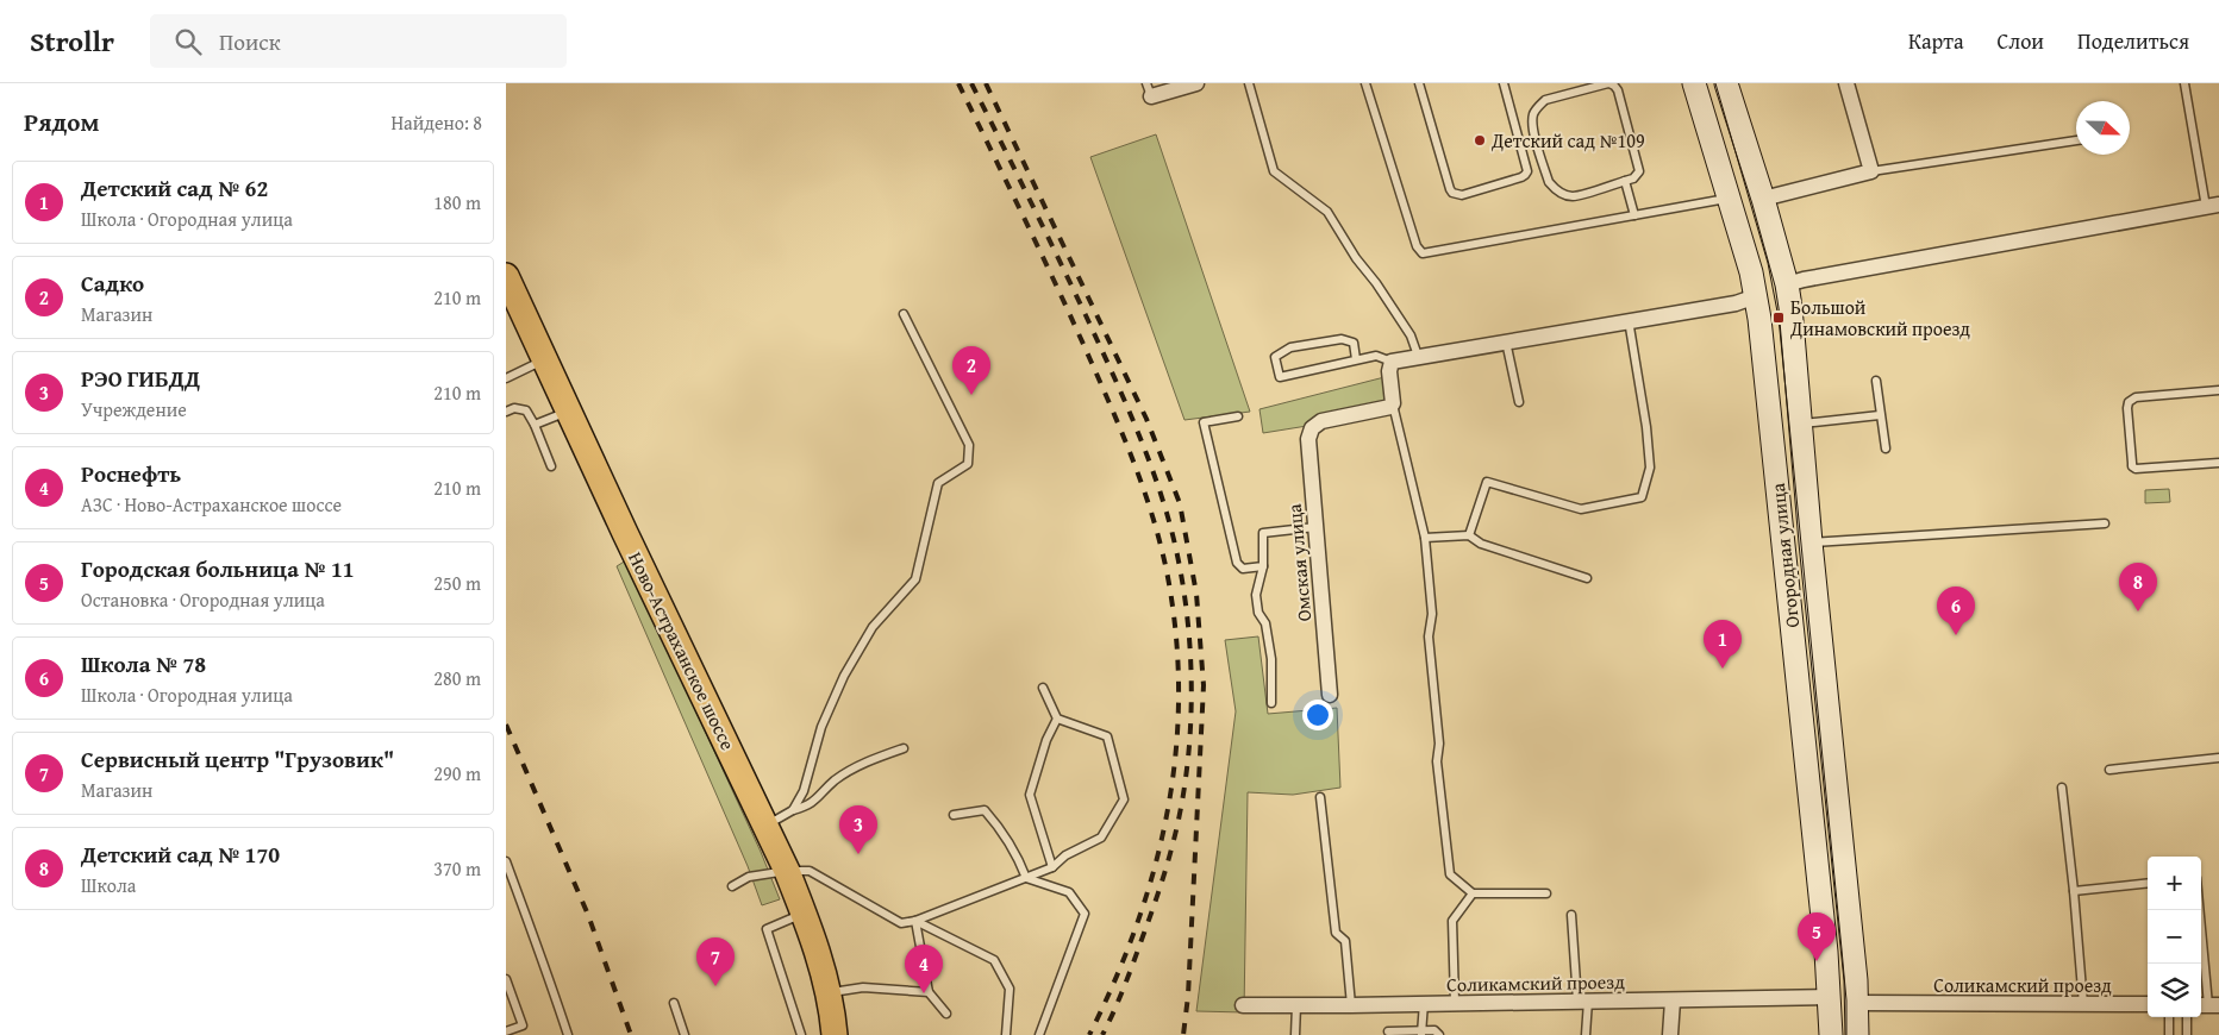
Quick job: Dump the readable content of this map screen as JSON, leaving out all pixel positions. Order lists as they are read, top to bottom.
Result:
{
  "streets": {
    "main road": ["Ново-Астраханское шоссе"],
    "street": ["Огородная улица", "Омская улица", "Соликамский проезд"]
  },
  "crossings": [
    ["Огородная улица", "Соликамский проезд"]
  ],
  "places": {
    "other": ["Детский сад №109"],
    "transit": ["Большой Динамовский проезд"]
  },
  "north": "right",
  "page": {
    "header": "Strollr",
    "search": "Поиск",
    "nav": ["Карта", "Слои", "Поделиться"],
    "heading": ["Рядом", "Найдено: 8"],
    "list": [
      {
        "mark": "1",
        "name": "Детский сад № 62",
        "note": "Школа · Огородная улица",
        "value": "180 m"
      },
      {
        "mark": "2",
        "name": "Садко",
        "note": "Магазин",
        "value": "210 m"
      },
      {
        "mark": "3",
        "name": "РЭО ГИБДД",
        "note": "Учреждение",
        "value": "210 m"
      },
      {
        "mark": "4",
        "name": "Роснефть",
        "note": "АЗС · Ново-Астраханское шоссе",
        "value": "210 m"
      },
      {
        "mark": "5",
        "name": "Городская больница № 11",
        "note": "Остановка · Огородная улица",
        "value": "250 m"
      },
      {
        "mark": "6",
        "name": "Школа № 78",
        "note": "Школа · Огородная улица",
        "value": "280 m"
      },
      {
        "mark": "7",
        "name": "Сервисный центр \"Грузовик\"",
        "note": "Магазин",
        "value": "290 m"
      },
      {
        "mark": "8",
        "name": "Детский сад № 170",
        "note": "Школа",
        "value": "370 m"
      }
    ],
    "pins": [
      "2",
      "8",
      "6",
      "1",
      "3",
      "5",
      "7",
      "4"
    ],
    "map_buttons": ["+", "−"]
  }
}
